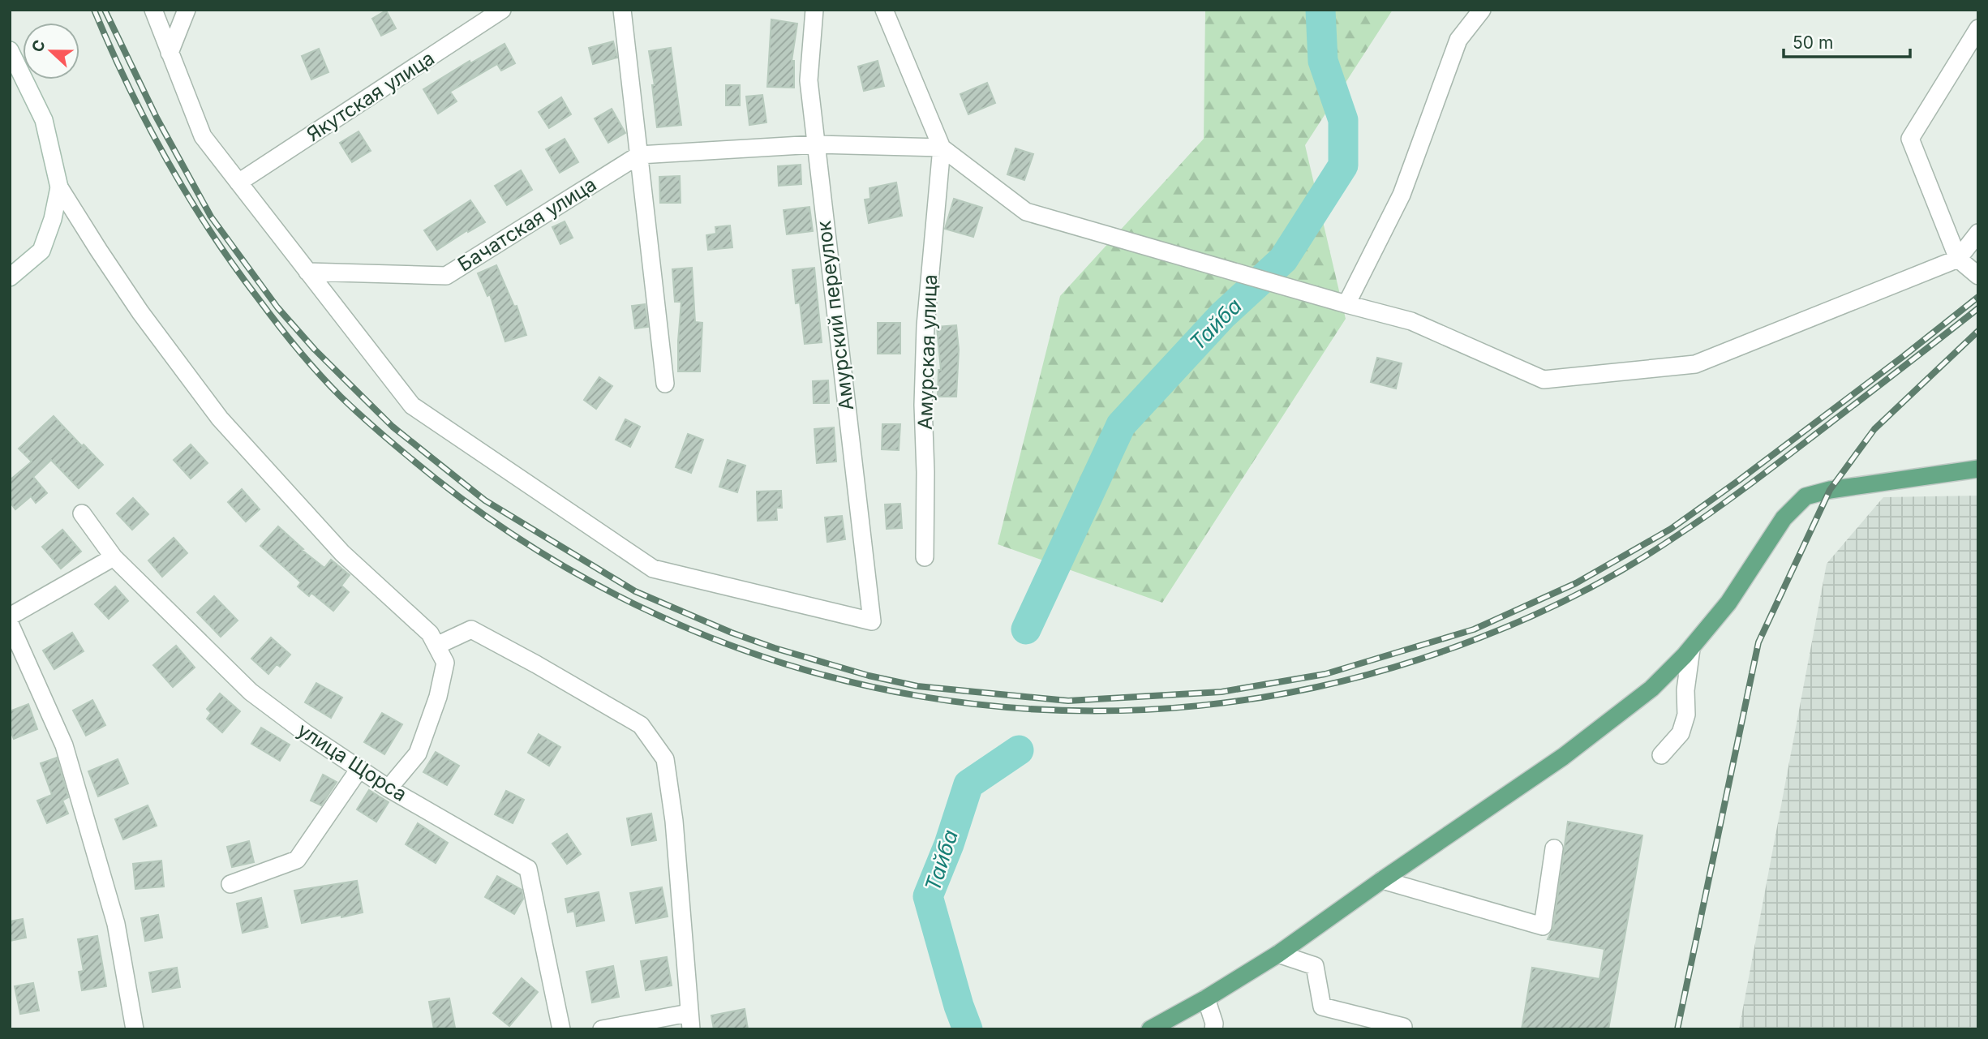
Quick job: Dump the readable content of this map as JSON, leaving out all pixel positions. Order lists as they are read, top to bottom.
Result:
{
  "streets": {
    "street": [
      "Якутская улица",
      "Бачатская улица",
      "Амурский переулок",
      "Амурская улица",
      "улица Щорса"
    ]
  },
  "crossings": [
    ["Бачатская улица", "Амурский переулок"],
    ["Бачатская улица", "Амурская улица"]
  ],
  "water": ["Тайба"],
  "scale_bar": "50 m",
  "north": "left"
}
